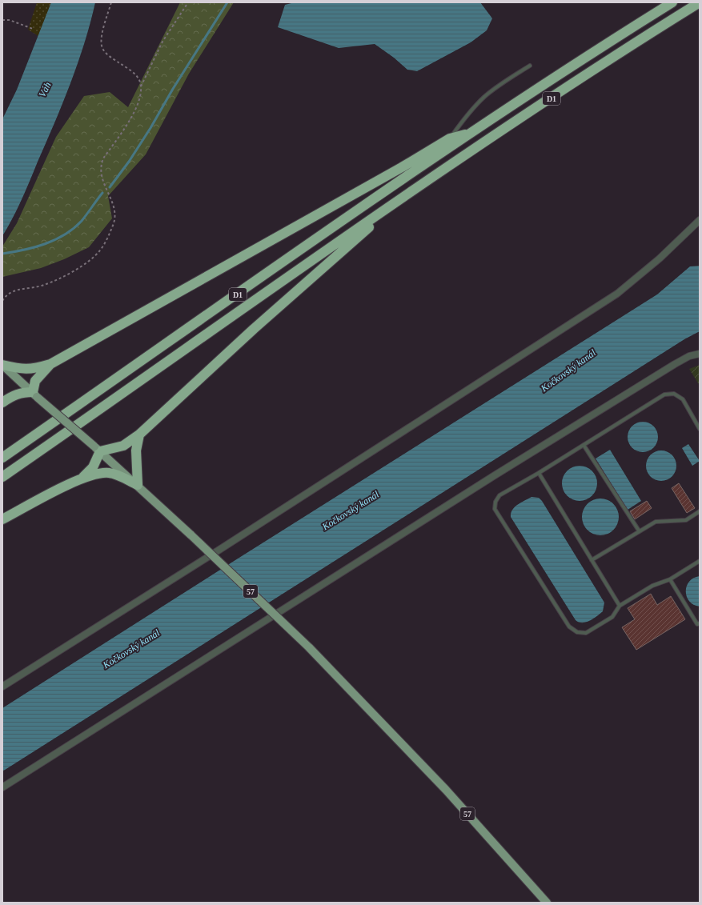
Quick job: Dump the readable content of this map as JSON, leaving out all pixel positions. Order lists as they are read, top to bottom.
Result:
{
  "streets": {
    "highway": ["D1"],
    "main road": ["57"]
  },
  "water": ["Váh", "Kočkovský kanál"]
}
